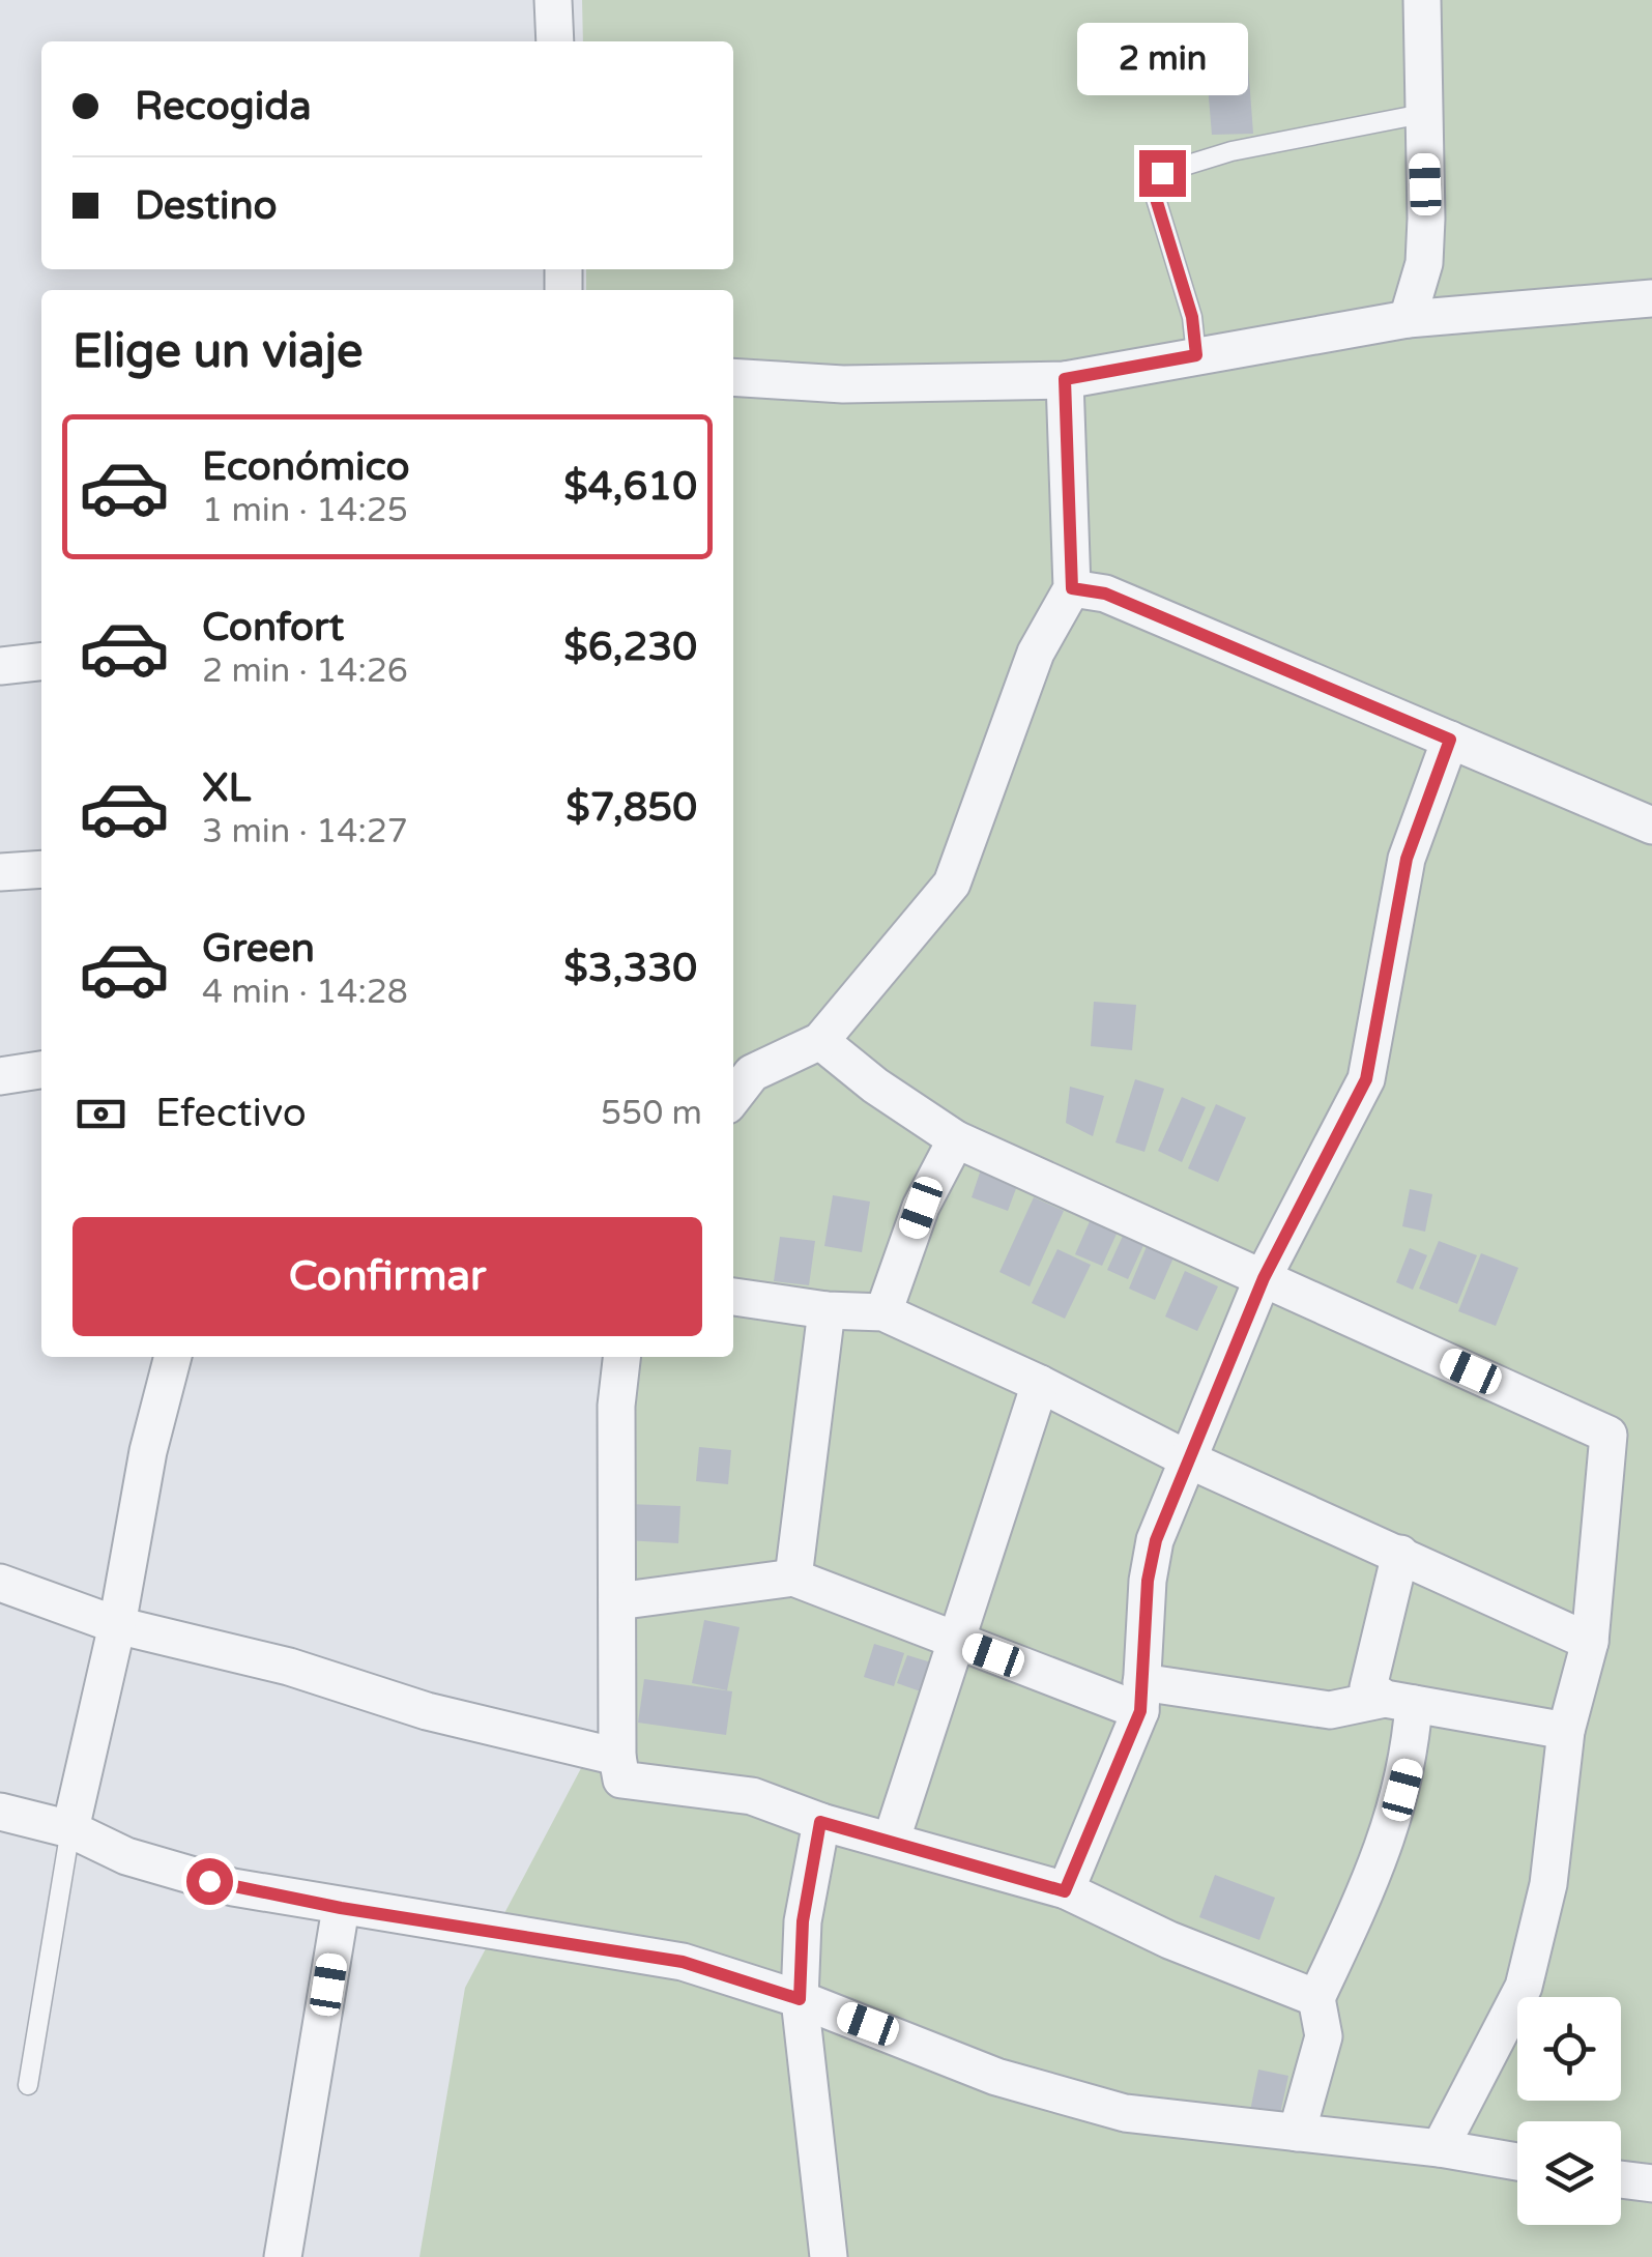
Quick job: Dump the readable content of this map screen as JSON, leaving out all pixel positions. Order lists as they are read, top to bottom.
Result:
{
  "page": {
    "bubble": "2 min",
    "banner": ["Recogida", "Destino"],
    "heading": "Elige un viaje",
    "list": [
      {
        "name": "Económico",
        "note": "1 min · 14:25",
        "value": "$4,610"
      },
      {
        "name": "Confort",
        "note": "2 min · 14:26",
        "value": "$6,230"
      },
      {
        "name": "XL",
        "note": "3 min · 14:27",
        "value": "$7,850"
      },
      {
        "name": "Green",
        "note": "4 min · 14:28",
        "value": "$3,330"
      }
    ],
    "pay": ["Efectivo", "550 m"],
    "buttons": "Confirmar"
  }
}
